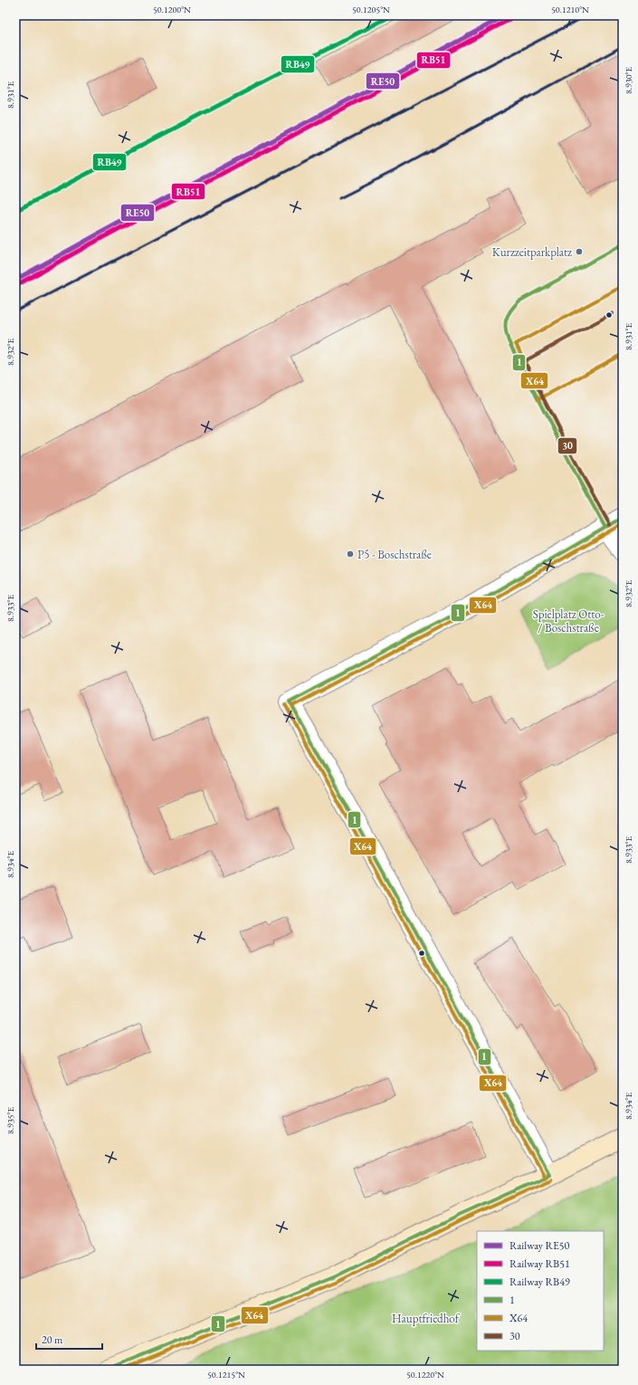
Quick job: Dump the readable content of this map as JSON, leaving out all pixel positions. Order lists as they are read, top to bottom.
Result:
{
  "parks": ["Spielplatz Otto- / Boschstraße", "Hauptfriedhof"],
  "places": ["Kurzzeitparkplatz", "P5 - Boschstraße"],
  "lines": [
    "rail line RE50",
    "rail line RB49",
    "rail line RB51",
    "transit line 1",
    "transit line X64",
    "transit line 30"
  ],
  "legend": [
    "Railway RE50",
    "Railway RB51",
    "Railway RB49",
    "1",
    "X64",
    "30"
  ],
  "scale_bar": "20 m",
  "coordinates": [
    "50.1200°N",
    "50.1205°N",
    "50.1210°N",
    "8.930°E",
    "8.931°E",
    "8.932°E",
    "8.933°E",
    "8.934°E",
    "8.935°E",
    "50.1215°N",
    "50.1220°N"
  ]
}
